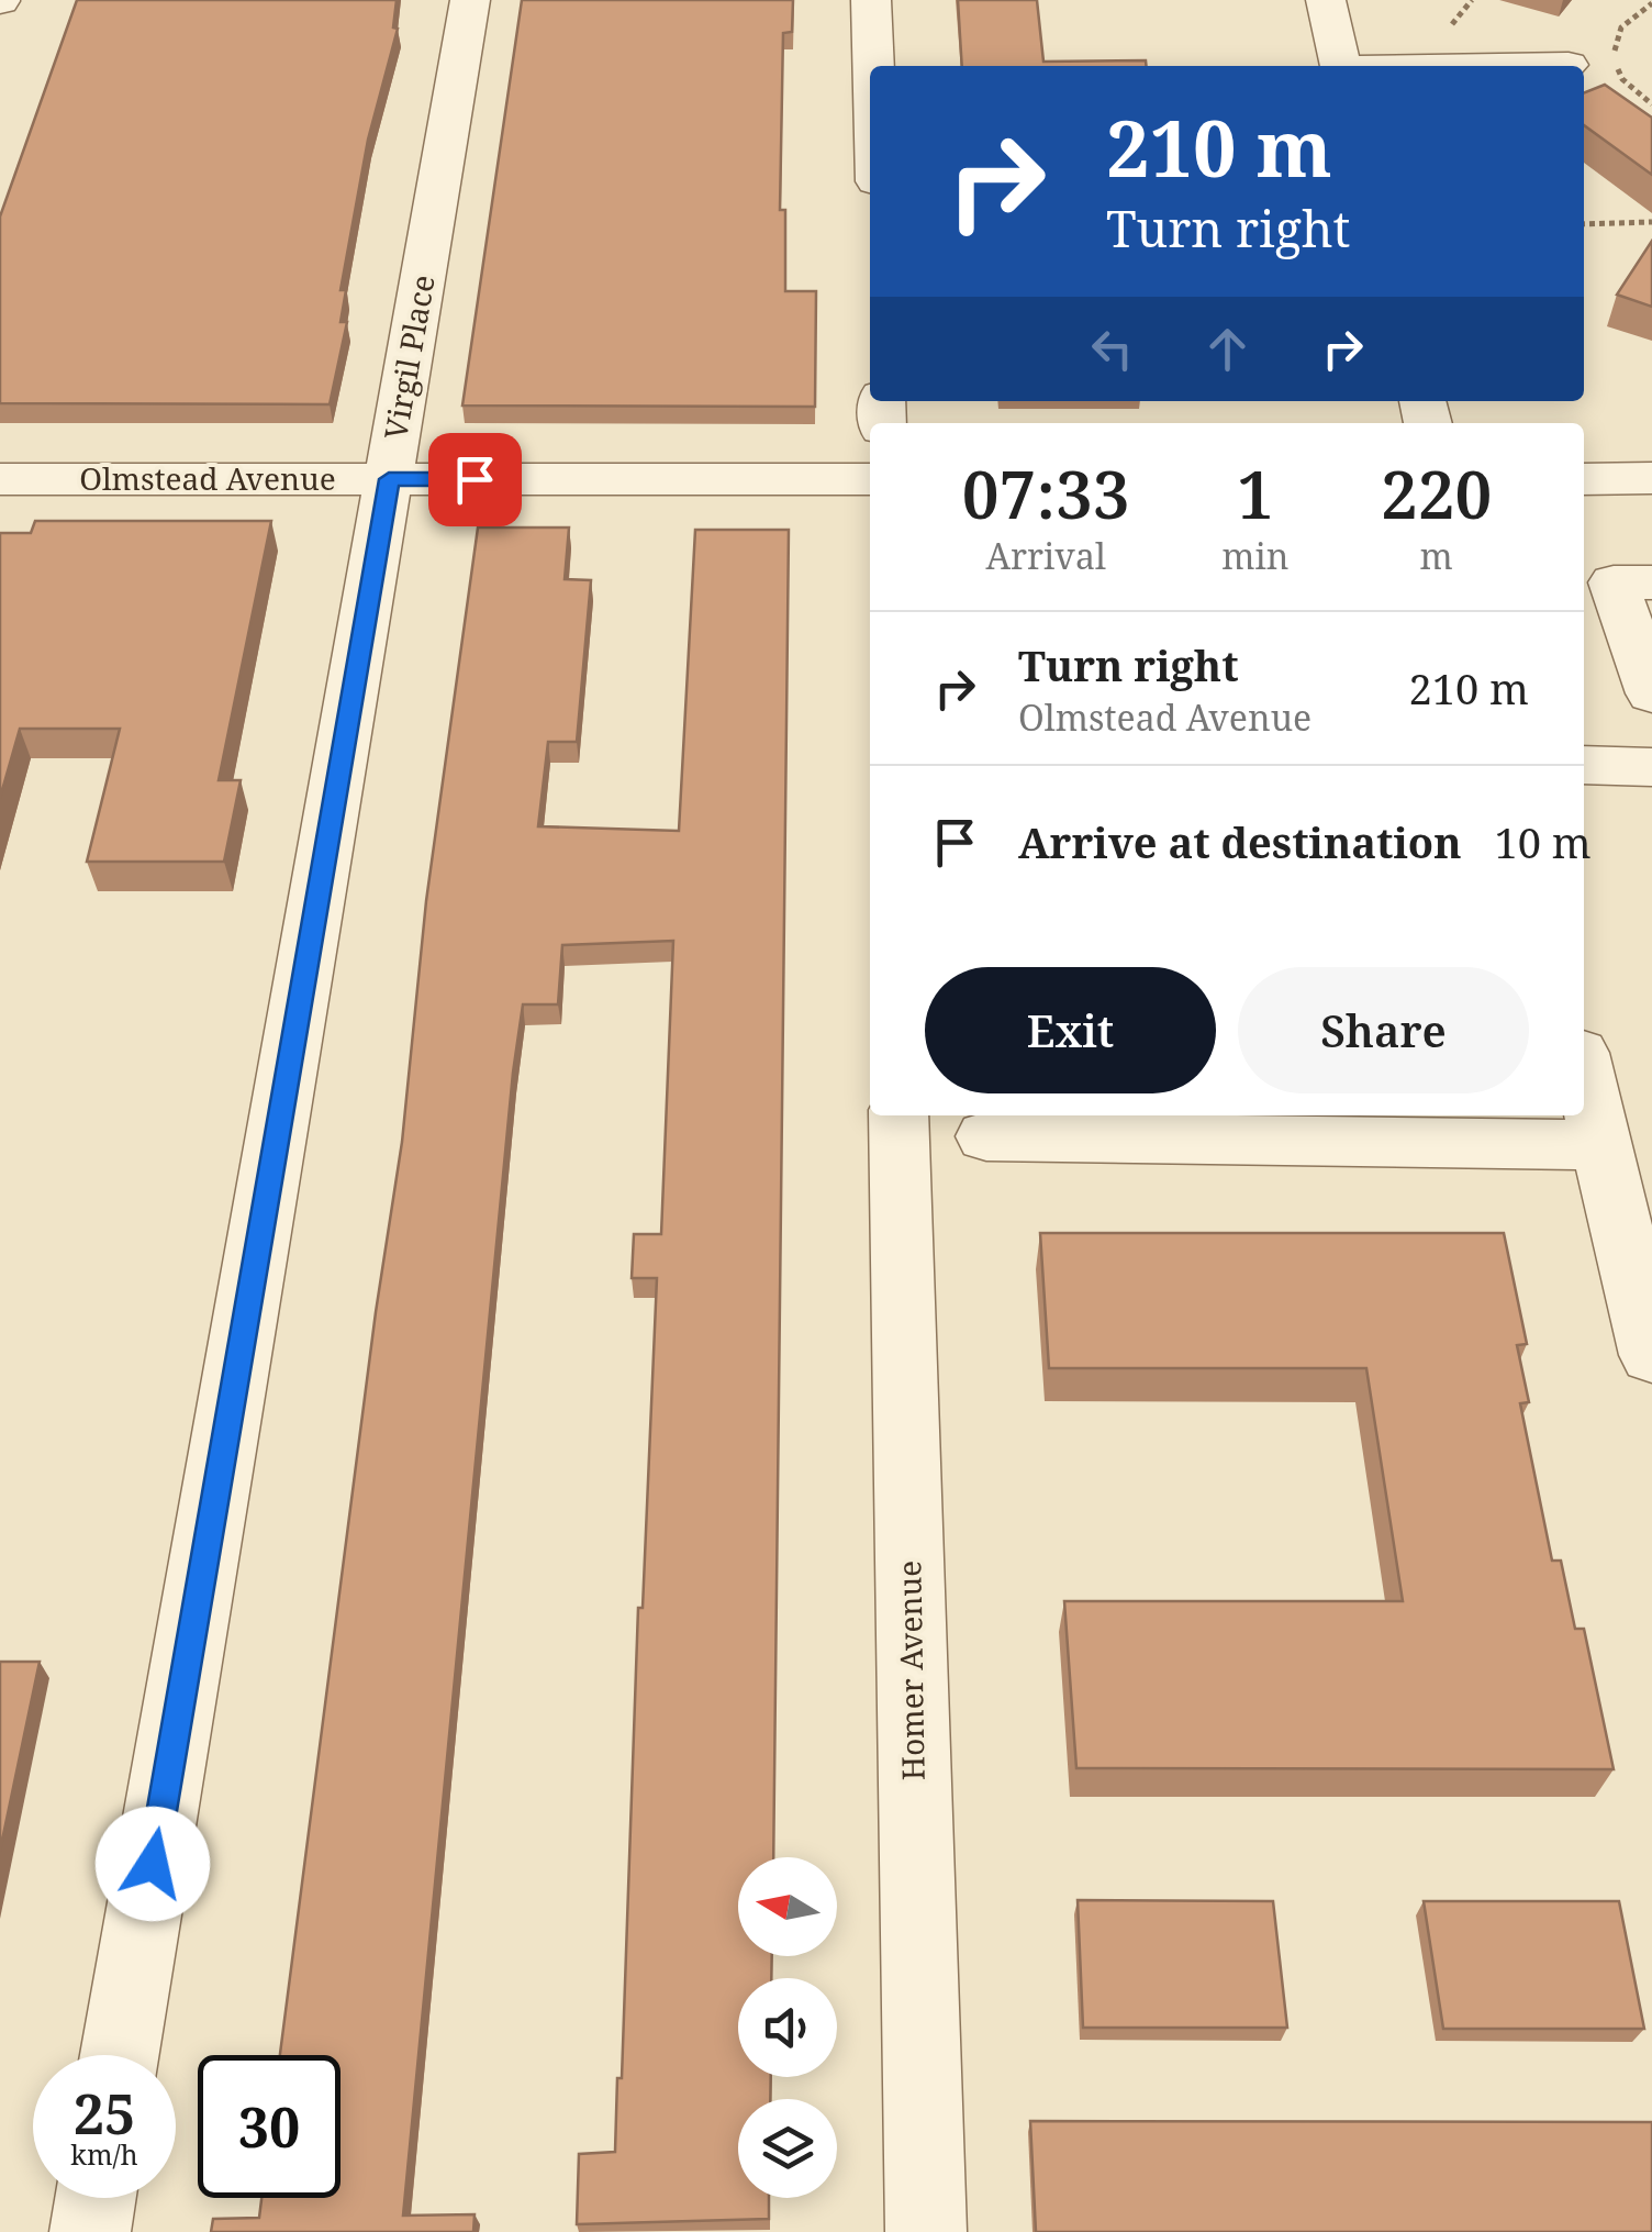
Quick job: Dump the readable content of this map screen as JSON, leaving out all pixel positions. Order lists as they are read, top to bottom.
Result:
{
  "streets": {
    "street": ["Virgil Place", "Olmstead Avenue", "Homer Avenue"]
  },
  "crossings": [
    ["Virgil Place", "Olmstead Avenue"]
  ],
  "north": "left",
  "page": {
    "turn": ["210 m", "Turn right"],
    "eta": [
      "07:33",
      "Arrival",
      "1",
      "min",
      "220",
      "m"
    ],
    "list": [
      {
        "name": "Turn right",
        "note": "Olmstead Avenue",
        "value": "210 m"
      },
      {
        "name": "Arrive at destination",
        "value": "10 m"
      }
    ],
    "buttons": ["Exit", "Share"],
    "speed": "25 km/h",
    "limit": "30"
  }
}
